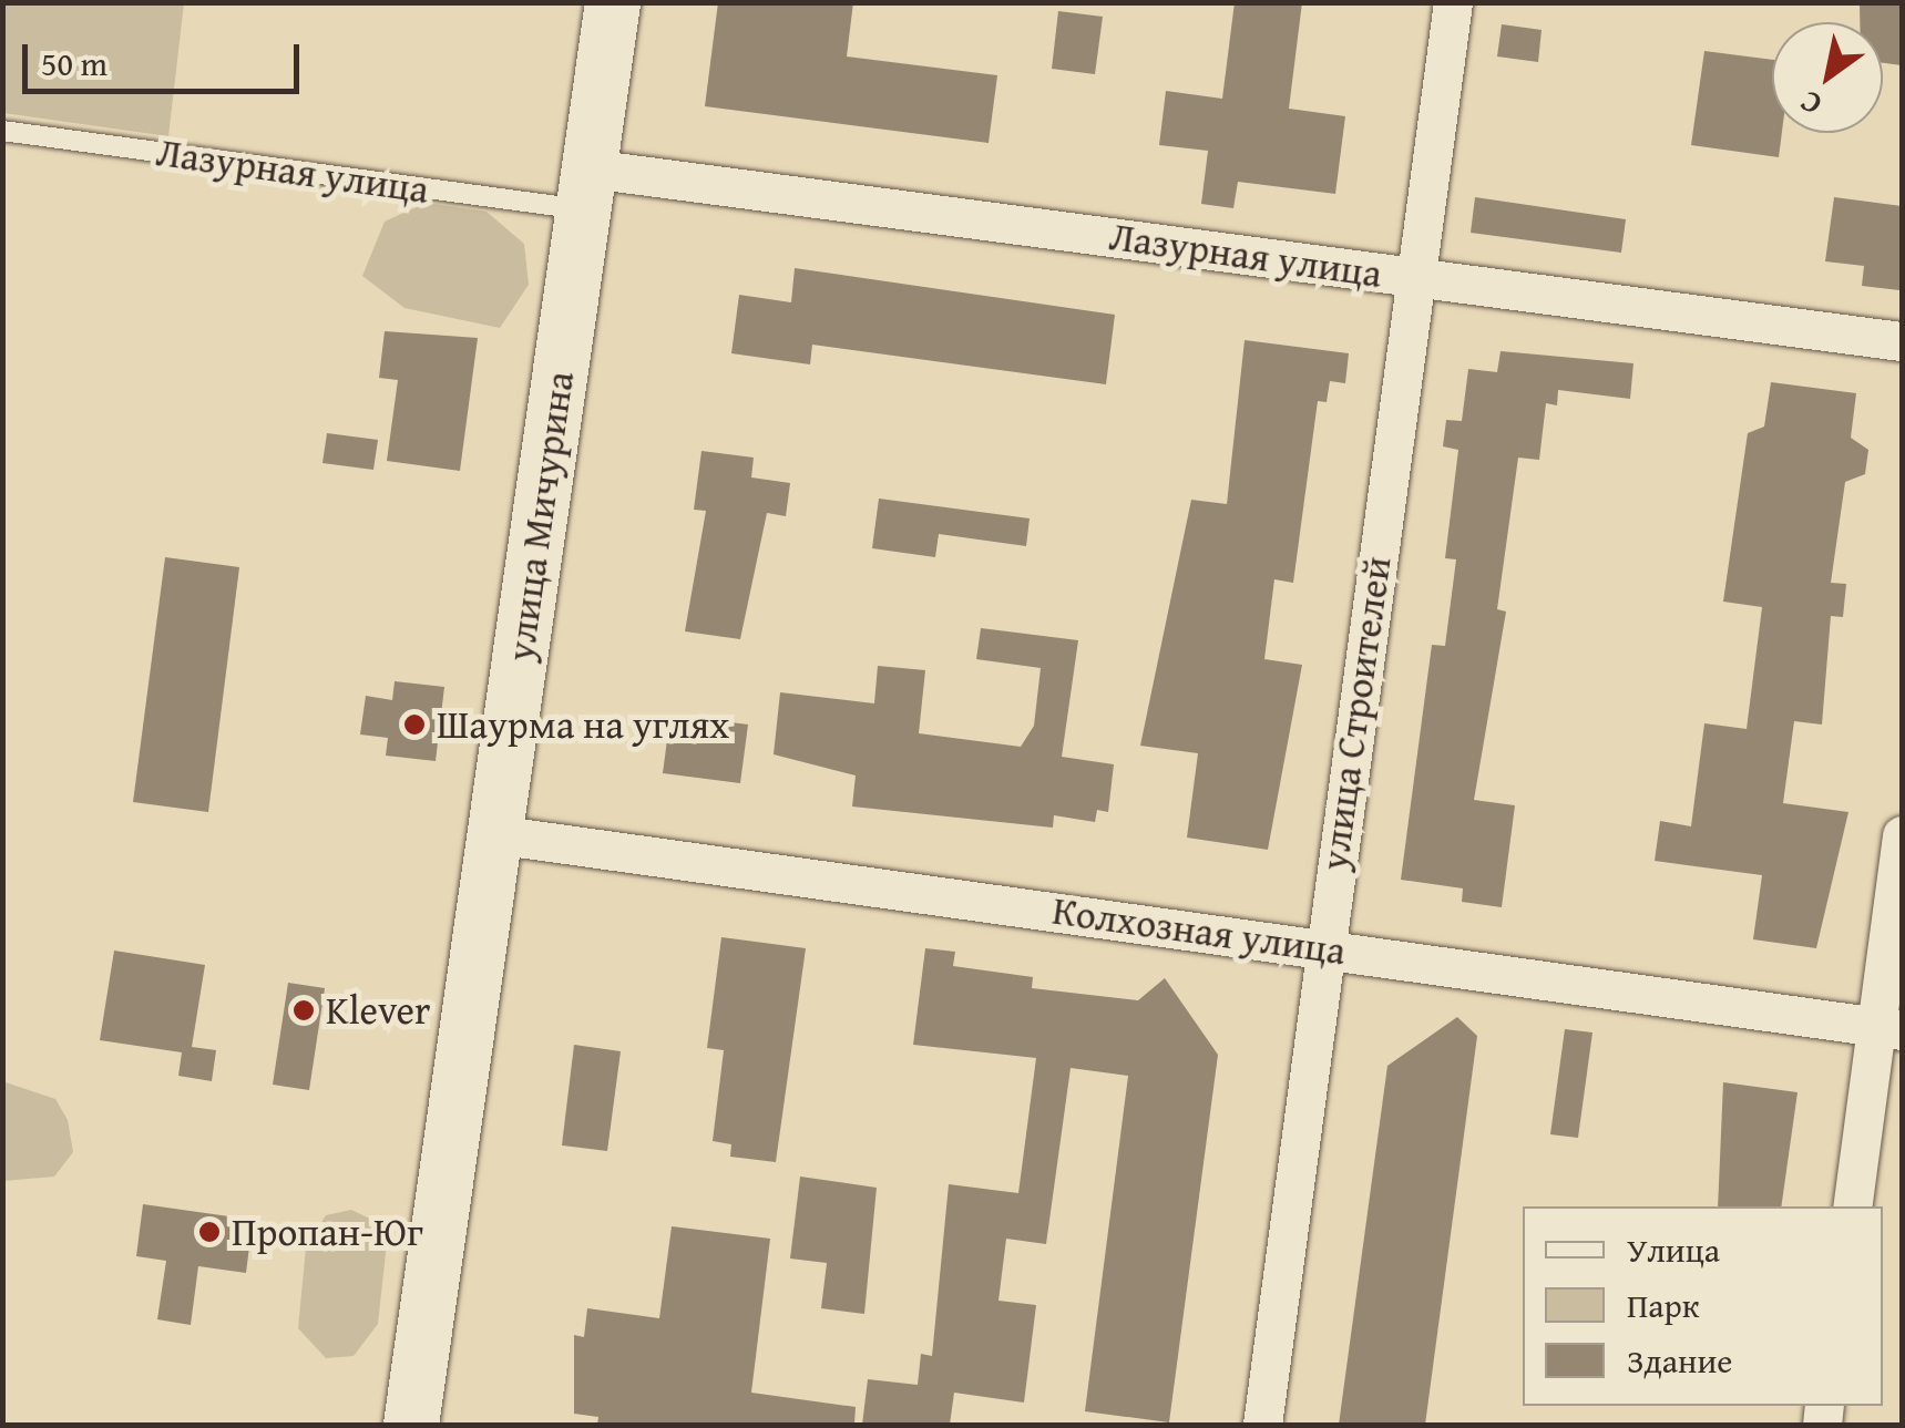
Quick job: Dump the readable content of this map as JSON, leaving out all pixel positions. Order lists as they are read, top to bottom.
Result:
{
  "streets": {
    "street": [
      "Лазурная улица",
      "улица Мичурина",
      "улица Строителей",
      "Колхозная улица"
    ]
  },
  "crossings": [
    ["Лазурная улица", "улица Мичурина"],
    ["Лазурная улица", "улица Строителей"],
    ["улица Мичурина", "Колхозная улица"],
    ["улица Строителей", "Колхозная улица"]
  ],
  "places": ["Шаурма на углях", "Klever", "Пропан-Юг"],
  "legend": ["Улица", "Парк", "Здание"],
  "scale_bar": "50 m",
  "north": "bottom left"
}
